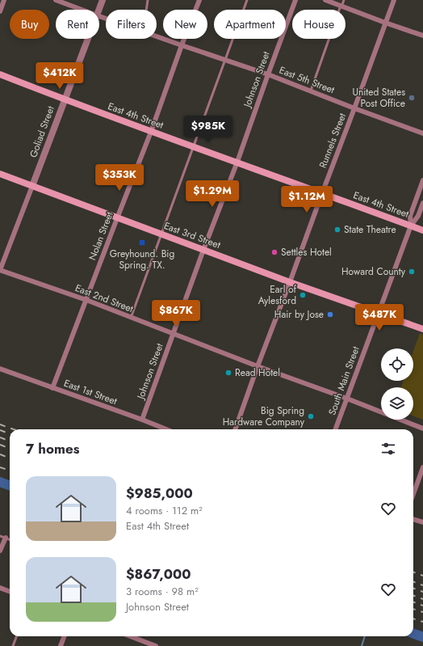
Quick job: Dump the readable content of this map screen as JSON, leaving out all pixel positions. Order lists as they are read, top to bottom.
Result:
{
  "streets": {
    "main road": ["East 4th Street", "East 3rd Street"],
    "street": [
      "Johnson Street",
      "East 5th Street",
      "Goliad Street",
      "Runnels Street",
      "Nolan Street",
      "East 2nd Street",
      "South Main Street",
      "East 1st Street"
    ]
  },
  "crossings": [
    ["Johnson Street", "East 5th Street"],
    ["Johnson Street", "East 4th Street"],
    ["Johnson Street", "East 3rd Street"],
    ["Johnson Street", "East 2nd Street"],
    ["Johnson Street", "East 1st Street"],
    ["East 5th Street", "Runnels Street"],
    ["East 5th Street", "Nolan Street"],
    ["East 4th Street", "Goliad Street"],
    ["East 4th Street", "Runnels Street"],
    ["East 4th Street", "Nolan Street"],
    ["East 4th Street", "South Main Street"],
    ["Goliad Street", "East 3rd Street"],
    ["Goliad Street", "East 2nd Street"],
    ["Runnels Street", "East 3rd Street"],
    ["Runnels Street", "East 2nd Street"],
    ["East 3rd Street", "Nolan Street"],
    ["East 3rd Street", "South Main Street"],
    ["Nolan Street", "East 2nd Street"],
    ["Nolan Street", "East 1st Street"],
    ["East 2nd Street", "South Main Street"]
  ],
  "places": {
    "other": [
      "United States Post Office",
      "State Theatre",
      "Settles Hotel",
      "Howard County",
      "Earl of Aylesford",
      "Hair by Jose",
      "Read Hotel",
      "Big Spring Hardware Company"
    ],
    "transit": ["Greyhound. Big Spring. TX."]
  },
  "page": {
    "chip": [
      "Buy",
      "Rent",
      "Filters",
      "New",
      "Apartment",
      "House"
    ],
    "price": [
      "$412K",
      "$985K",
      "$353K",
      "$1.29M",
      "$1.12M",
      "$867K",
      "$487K"
    ],
    "heading": "7 homes",
    "list": [
      {
        "name": "$985,000",
        "note": "4 rooms · 112 m² · East 4th Street"
      },
      {
        "name": "$867,000",
        "note": "3 rooms · 98 m² · Johnson Street"
      }
    ]
  }
}
